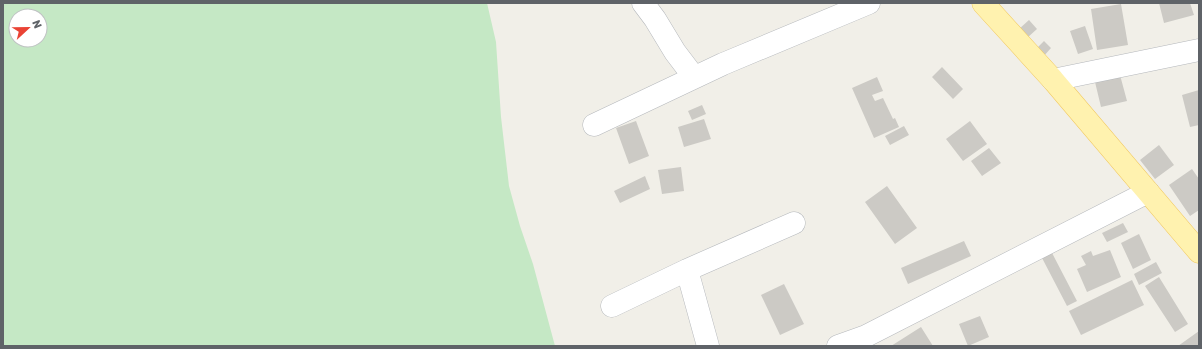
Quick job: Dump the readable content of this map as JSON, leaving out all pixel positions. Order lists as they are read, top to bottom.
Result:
{
  "north": "right"
}
